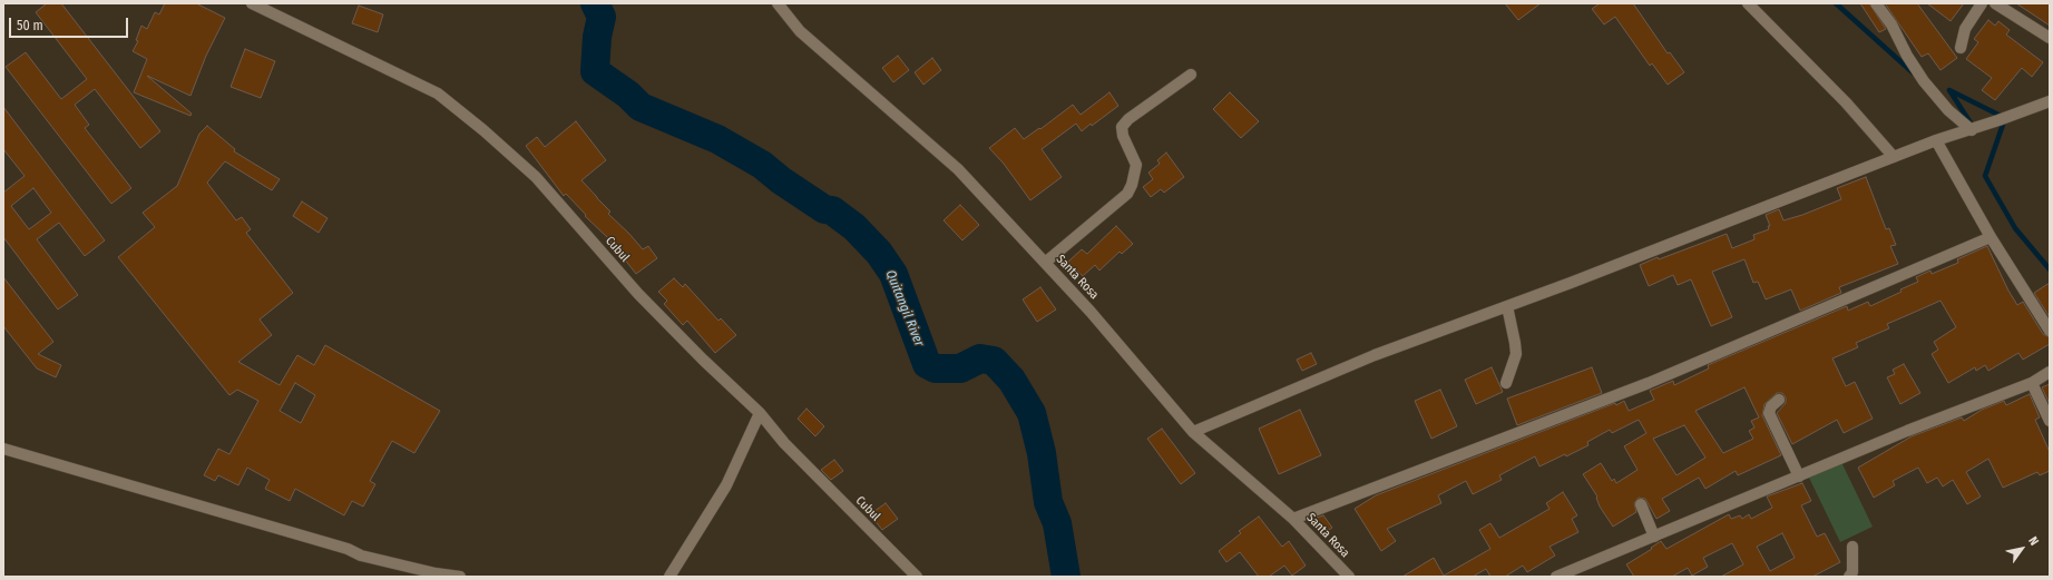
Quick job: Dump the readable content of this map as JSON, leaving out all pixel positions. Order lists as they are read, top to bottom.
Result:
{
  "streets": {
    "street": ["Cubul", "Santa Rosa"]
  },
  "water": ["Quitangil River"],
  "scale_bar": "50 m",
  "north": "top right"
}
